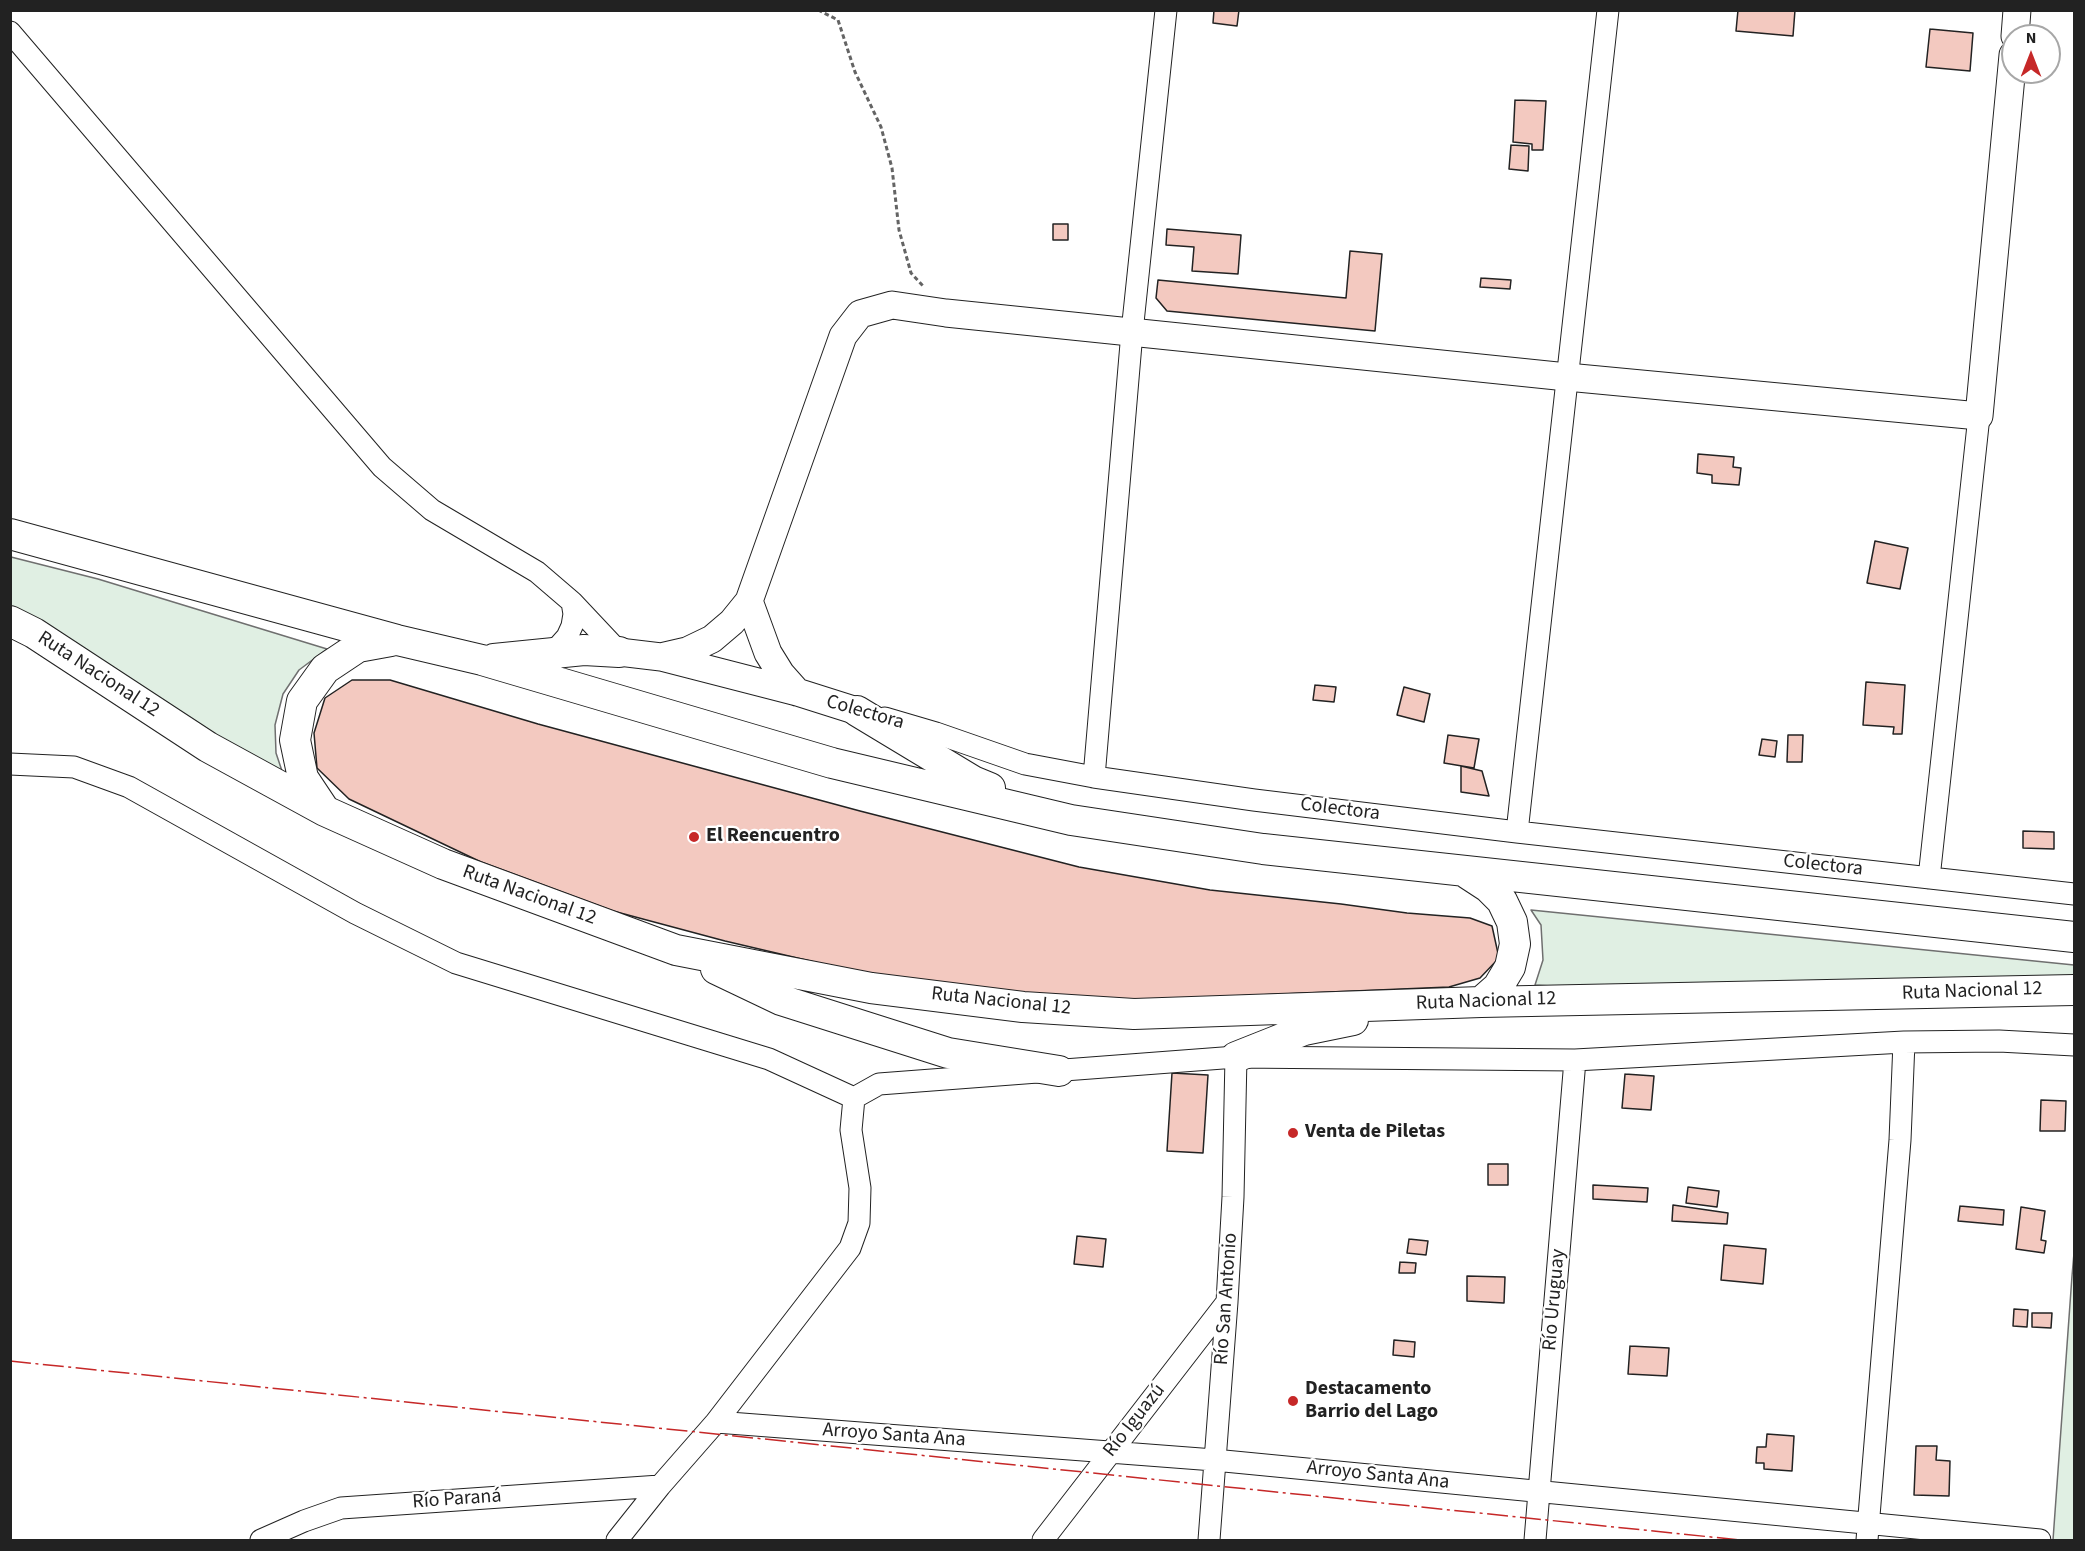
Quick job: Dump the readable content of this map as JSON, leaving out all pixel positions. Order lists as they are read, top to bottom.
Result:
{
  "streets": {
    "highway": ["Ruta Nacional 12"],
    "main road": ["Colectora"],
    "street": [
      "Río San Antonio",
      "Río Uruguay",
      "Río Iguazú",
      "Arroyo Santa Ana",
      "Río Paraná"
    ]
  },
  "crossings": [
    ["Río San Antonio", "Río Iguazú"],
    ["Río San Antonio", "Arroyo Santa Ana"],
    ["Río Uruguay", "Arroyo Santa Ana"],
    ["Río Iguazú", "Arroyo Santa Ana"]
  ],
  "places": ["El Reencuentro", "Venta de Piletas", "Destacamento Barrio del Lago"],
  "north": "top"
}
